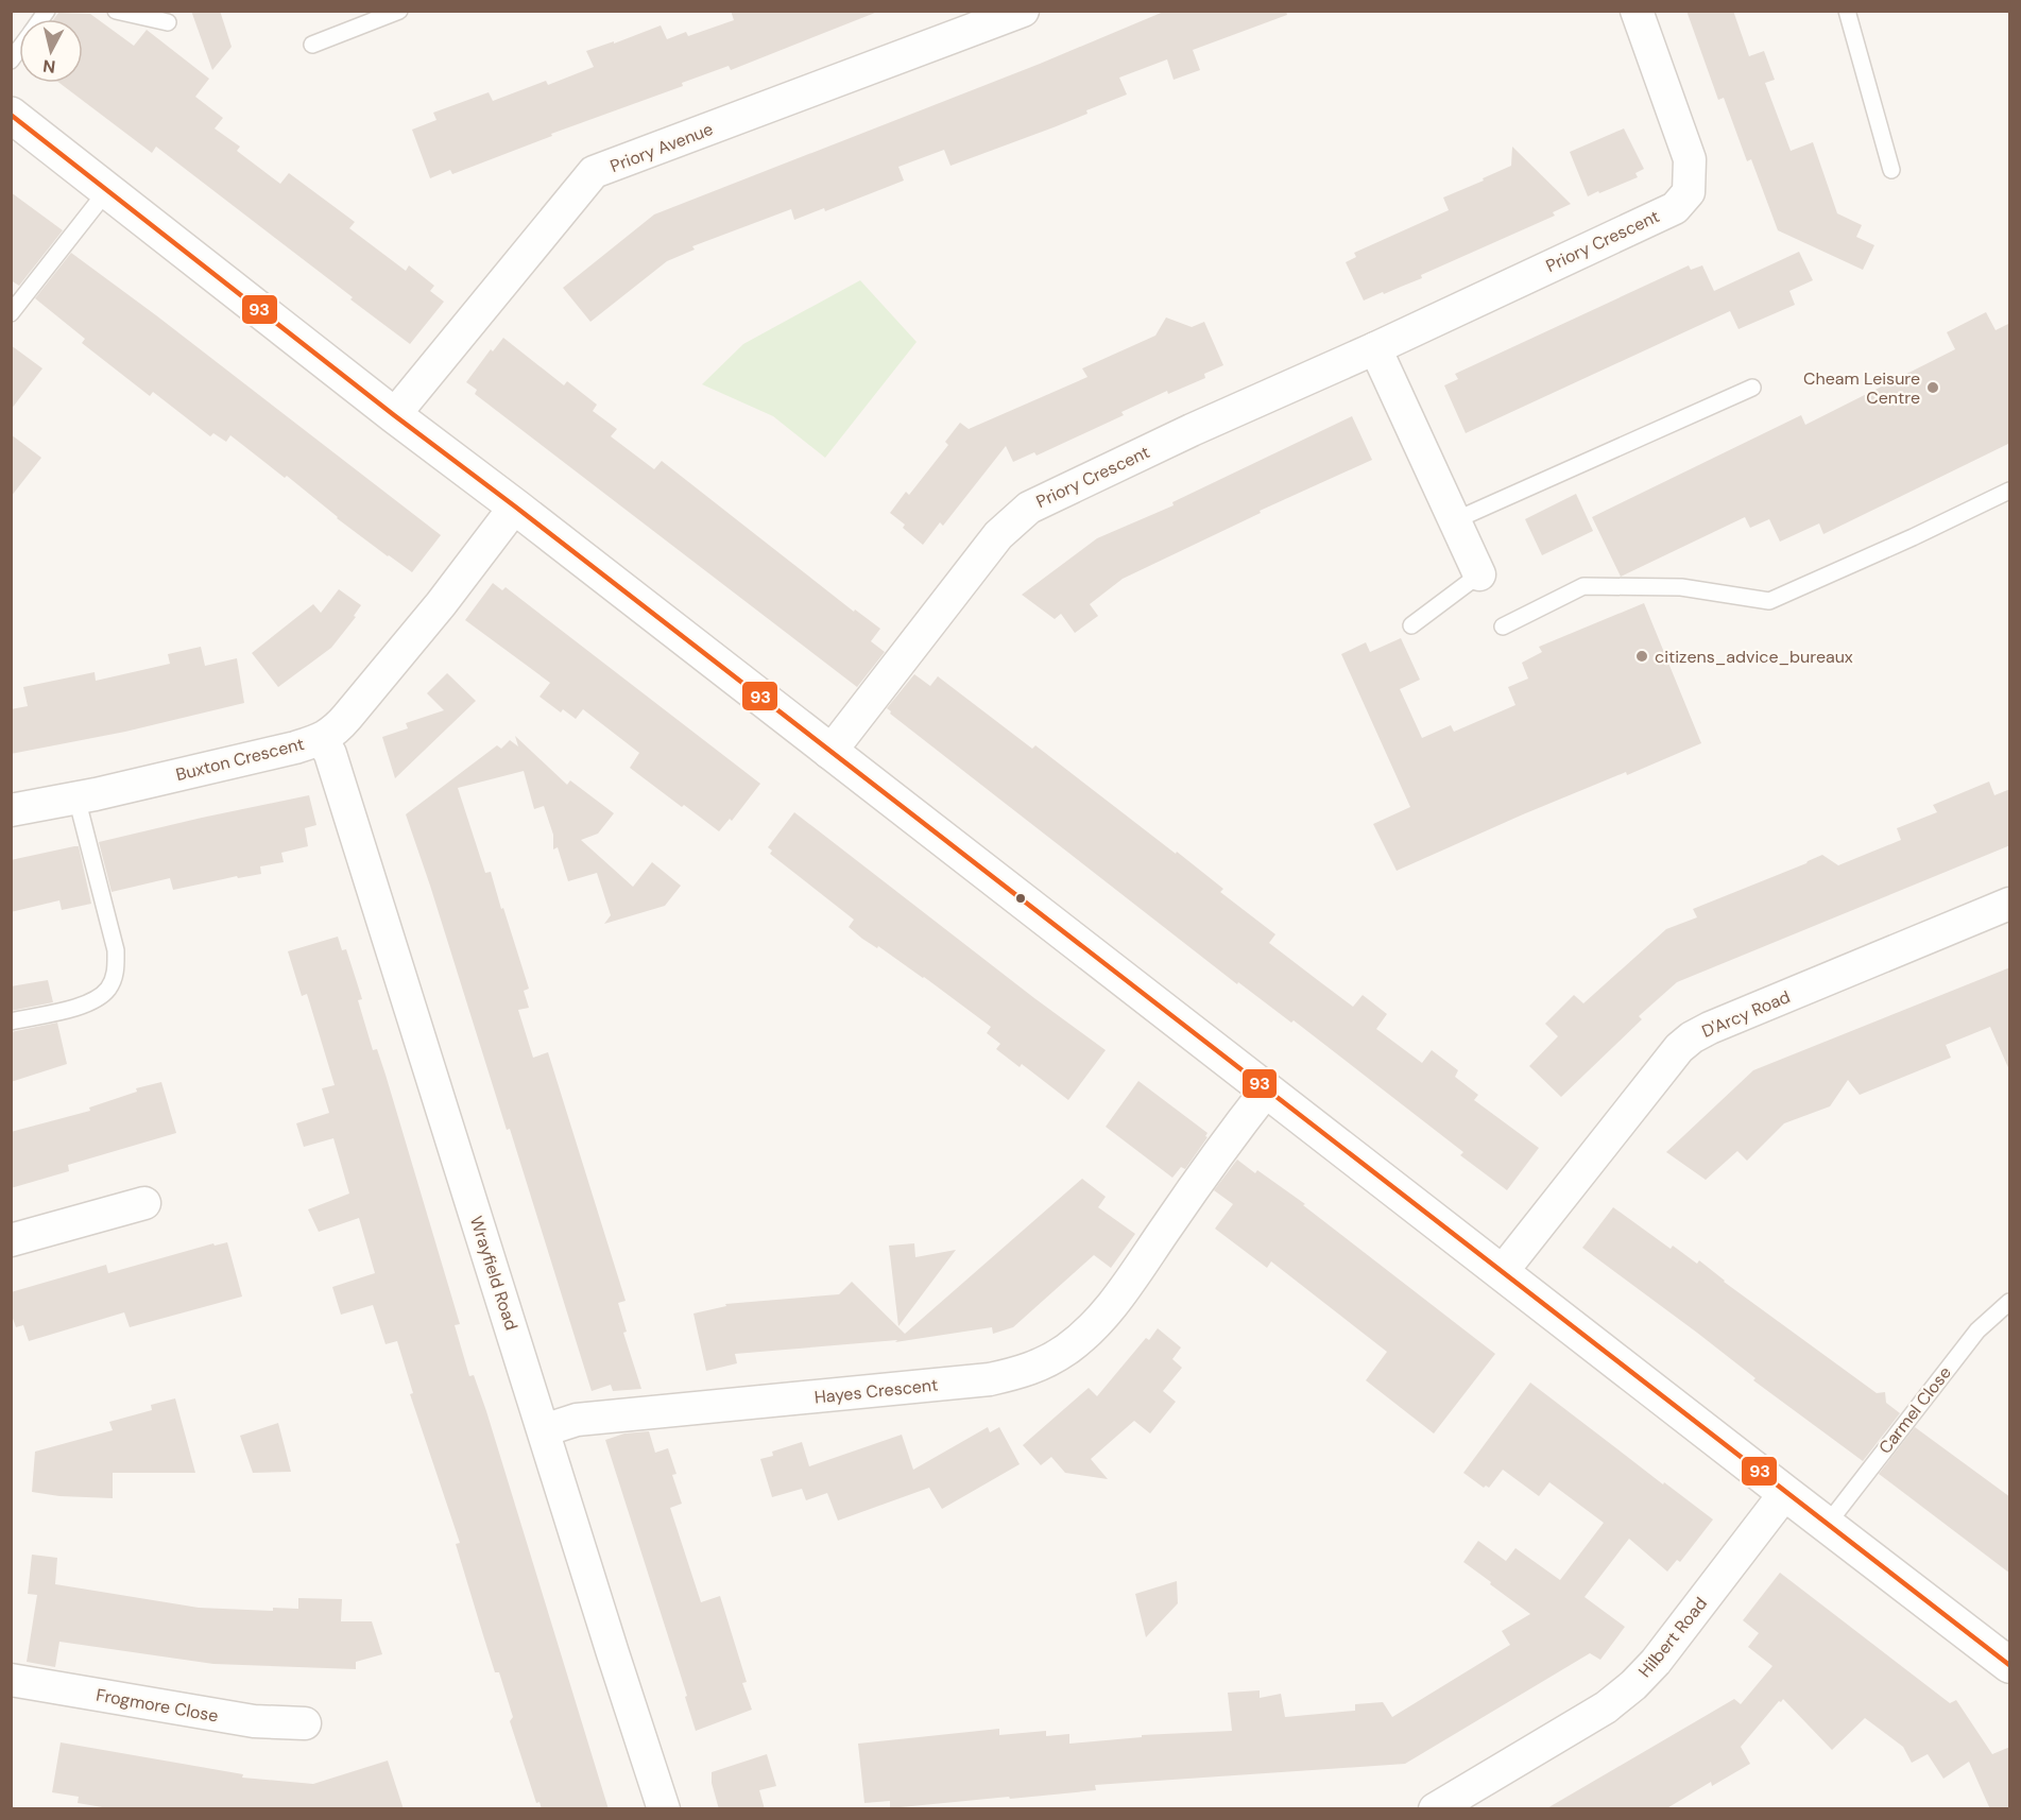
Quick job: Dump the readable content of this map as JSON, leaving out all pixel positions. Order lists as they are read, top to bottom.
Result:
{
  "streets": {
    "street": [
      "Priory Avenue",
      "Priory Crescent",
      "Buxton Crescent",
      "D'Arcy Road",
      "Wrayfield Road",
      "Hayes Crescent",
      "Hilbert Road",
      "Frogmore Close"
    ],
    "lane": ["Carmel Close"]
  },
  "crossings": [
    ["Buxton Crescent", "Wrayfield Road"],
    ["Wrayfield Road", "Hayes Crescent"]
  ],
  "places": ["Cheam Leisure Centre", "citizens_advice_bureaux"],
  "lines": ["transit line 93"],
  "north": "bottom"
}
